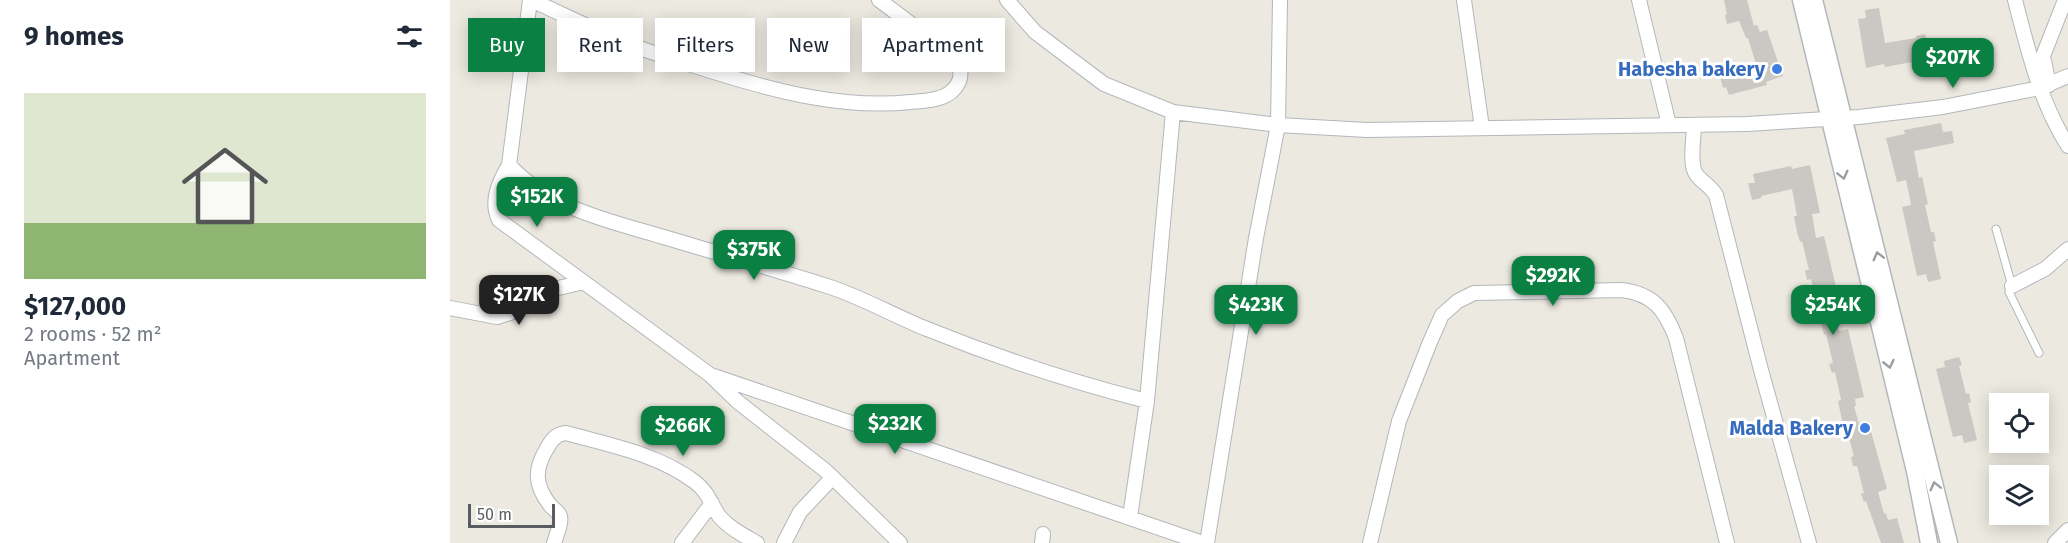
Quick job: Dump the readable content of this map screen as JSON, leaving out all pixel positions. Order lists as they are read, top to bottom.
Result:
{
  "places": ["Habesha bakery", "Malda Bakery"],
  "scale_bar": "50 m",
  "page": {
    "heading": "9 homes",
    "chip": [
      "Buy",
      "Rent",
      "Filters",
      "New",
      "Apartment"
    ],
    "price": [
      "$207K",
      "$152K",
      "$375K",
      "$292K",
      "$127K",
      "$423K",
      "$254K",
      "$232K",
      "$266K"
    ],
    "list": [
      {
        "name": "$127,000",
        "note": "2 rooms · 52 m² · Apartment"
      }
    ],
    "scale": "50 m"
  }
}
